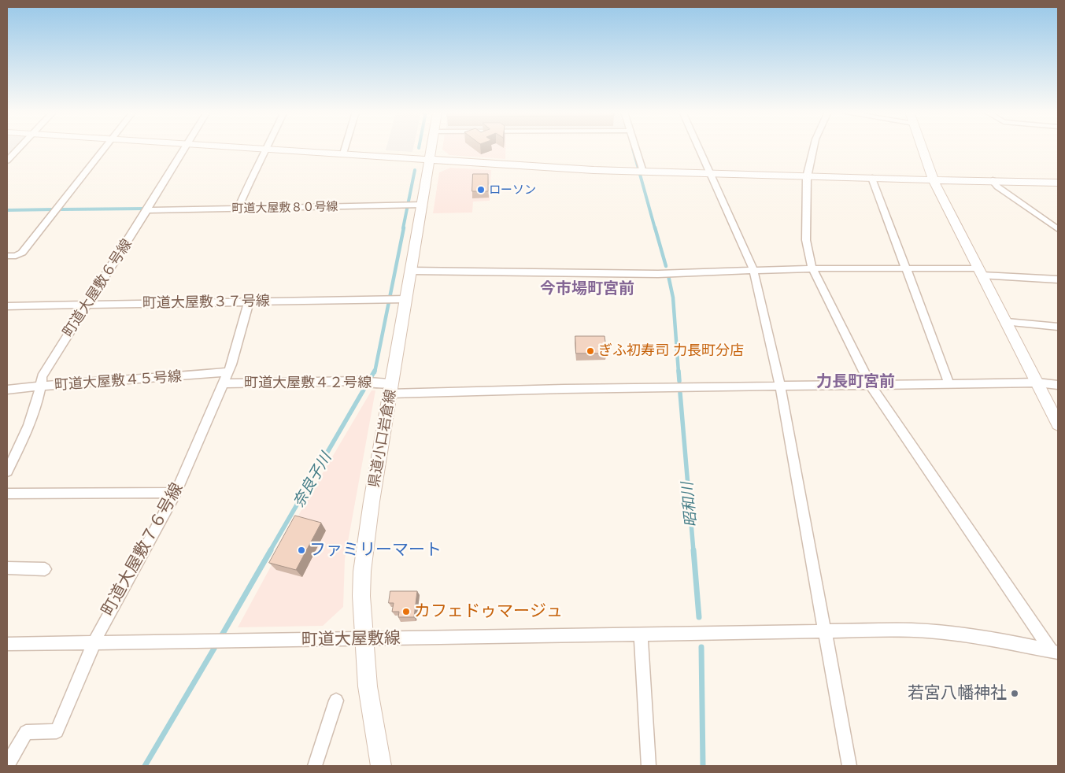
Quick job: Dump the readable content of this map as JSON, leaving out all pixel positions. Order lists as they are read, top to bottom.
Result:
{
  "streets": {
    "main road": ["県道小口岩倉線"],
    "street": [
      "町道大屋敷８０号線",
      "町道大屋敷６号線",
      "町道大屋敷３７号線",
      "町道大屋敷４５号線",
      "町道大屋敷４２号線",
      "町道大屋敷７６号線",
      "町道大屋敷線"
    ]
  },
  "crossings": [
    ["町道大屋敷８０号線", "町道大屋敷６号線"],
    ["町道大屋敷８０号線", "県道小口岩倉線"],
    ["町道大屋敷６号線", "町道大屋敷３７号線"],
    ["町道大屋敷６号線", "町道大屋敷４５号線"],
    ["町道大屋敷３７号線", "県道小口岩倉線"],
    ["町道大屋敷３７号線", "町道大屋敷７６号線"],
    ["町道大屋敷４５号線", "町道大屋敷７６号線"],
    ["町道大屋敷４２号線", "県道小口岩倉線"],
    ["町道大屋敷４２号線", "町道大屋敷７６号線"],
    ["県道小口岩倉線", "町道大屋敷線"],
    ["町道大屋敷７６号線", "町道大屋敷線"]
  ],
  "districts": ["今市場町宮前", "力長町宮前"],
  "water": ["奈良子川", "昭和川"],
  "places": [
    "ローソン",
    "ぎふ初寿司 力長町分店",
    "ファミリーマート",
    "カフェドゥマージュ",
    "若宮八幡神社"
  ]
}
